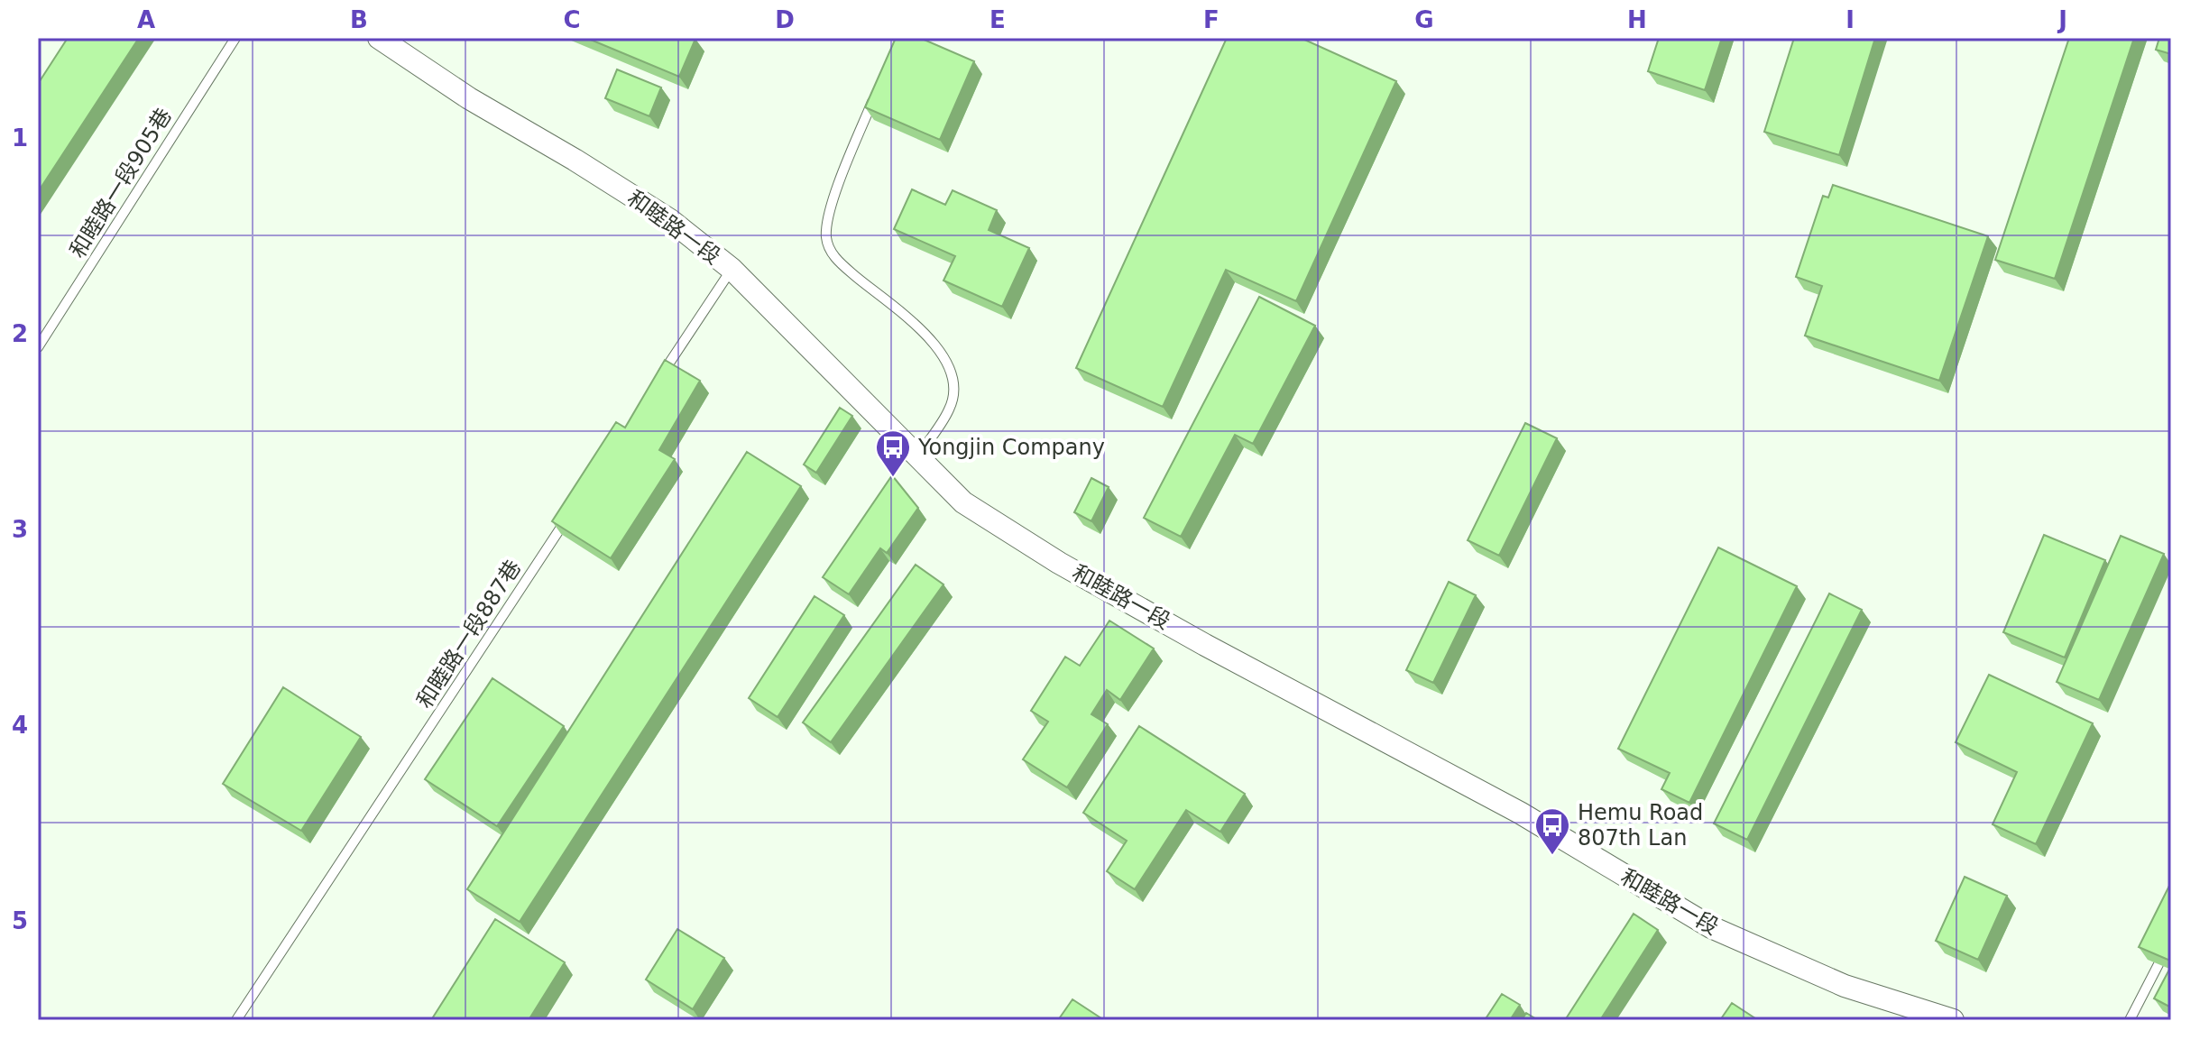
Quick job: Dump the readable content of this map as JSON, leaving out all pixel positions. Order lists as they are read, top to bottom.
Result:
{
  "streets": {
    "street": ["和睦路一段"],
    "lane": ["和睦路一段905巷", "和睦路一段887巷"]
  },
  "places": {
    "bus stop": ["Yongjin Company", "Hemu Road 807th Lan"]
  },
  "grid": {
    "columns": [
      "A",
      "B",
      "C",
      "D",
      "E",
      "F",
      "G",
      "H",
      "I",
      "J"
    ],
    "rows": [
      "1",
      "2",
      "3",
      "4",
      "5"
    ]
  }
}
